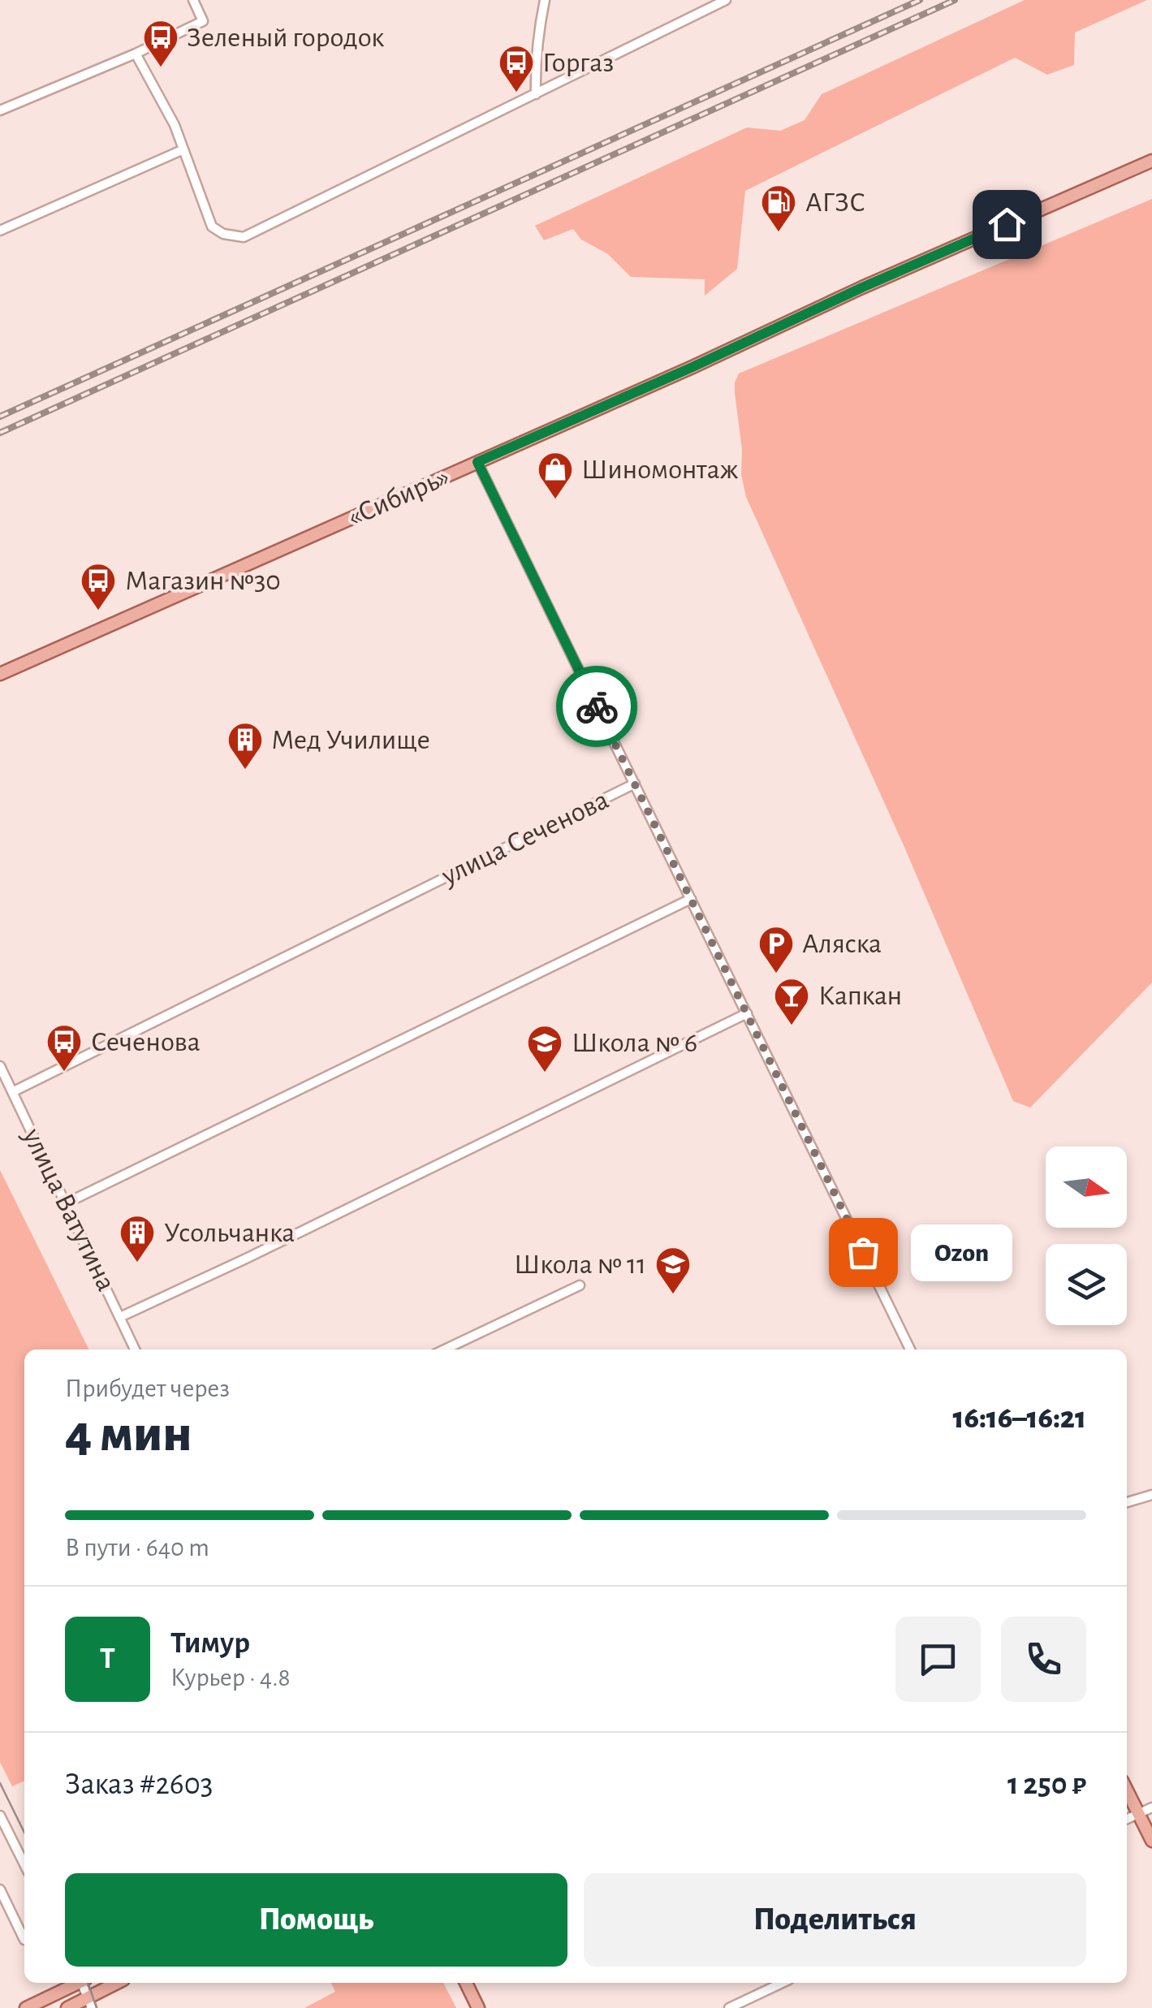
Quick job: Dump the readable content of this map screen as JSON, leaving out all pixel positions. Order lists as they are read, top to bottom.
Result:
{
  "streets": {
    "main road": ["«Сибирь»"],
    "street": ["улица Сеченова", "улица Ватутина"]
  },
  "crossings": [
    ["улица Сеченова", "улица Ватутина"]
  ],
  "places": {
    "bus stop": [
      "Зеленый городок",
      "Горгаз",
      "Магазин №30",
      "Сеченова"
    ],
    "fuel station": ["АГЗС"],
    "shop": ["Шиномонтаж"],
    "building": ["Мед Училище", "Усольчанка"],
    "parking": ["Аляска"],
    "bar": ["Капкан"],
    "school or university": ["Школа № 6", "Школа № 11"],
    "other": ["Ozon"]
  },
  "north": "right",
  "page": {
    "bubble": "Ozon",
    "heading": ["4 мин", "Прибудет через", "16:16–16:21"],
    "panel": [
      "Тимур",
      "Курьер · 4.8",
      "Заказ #2603",
      "1 250 ₽"
    ],
    "bar": "В пути · 640 m",
    "round": "Т",
    "buttons": ["Помощь", "Поделиться"]
  }
}
